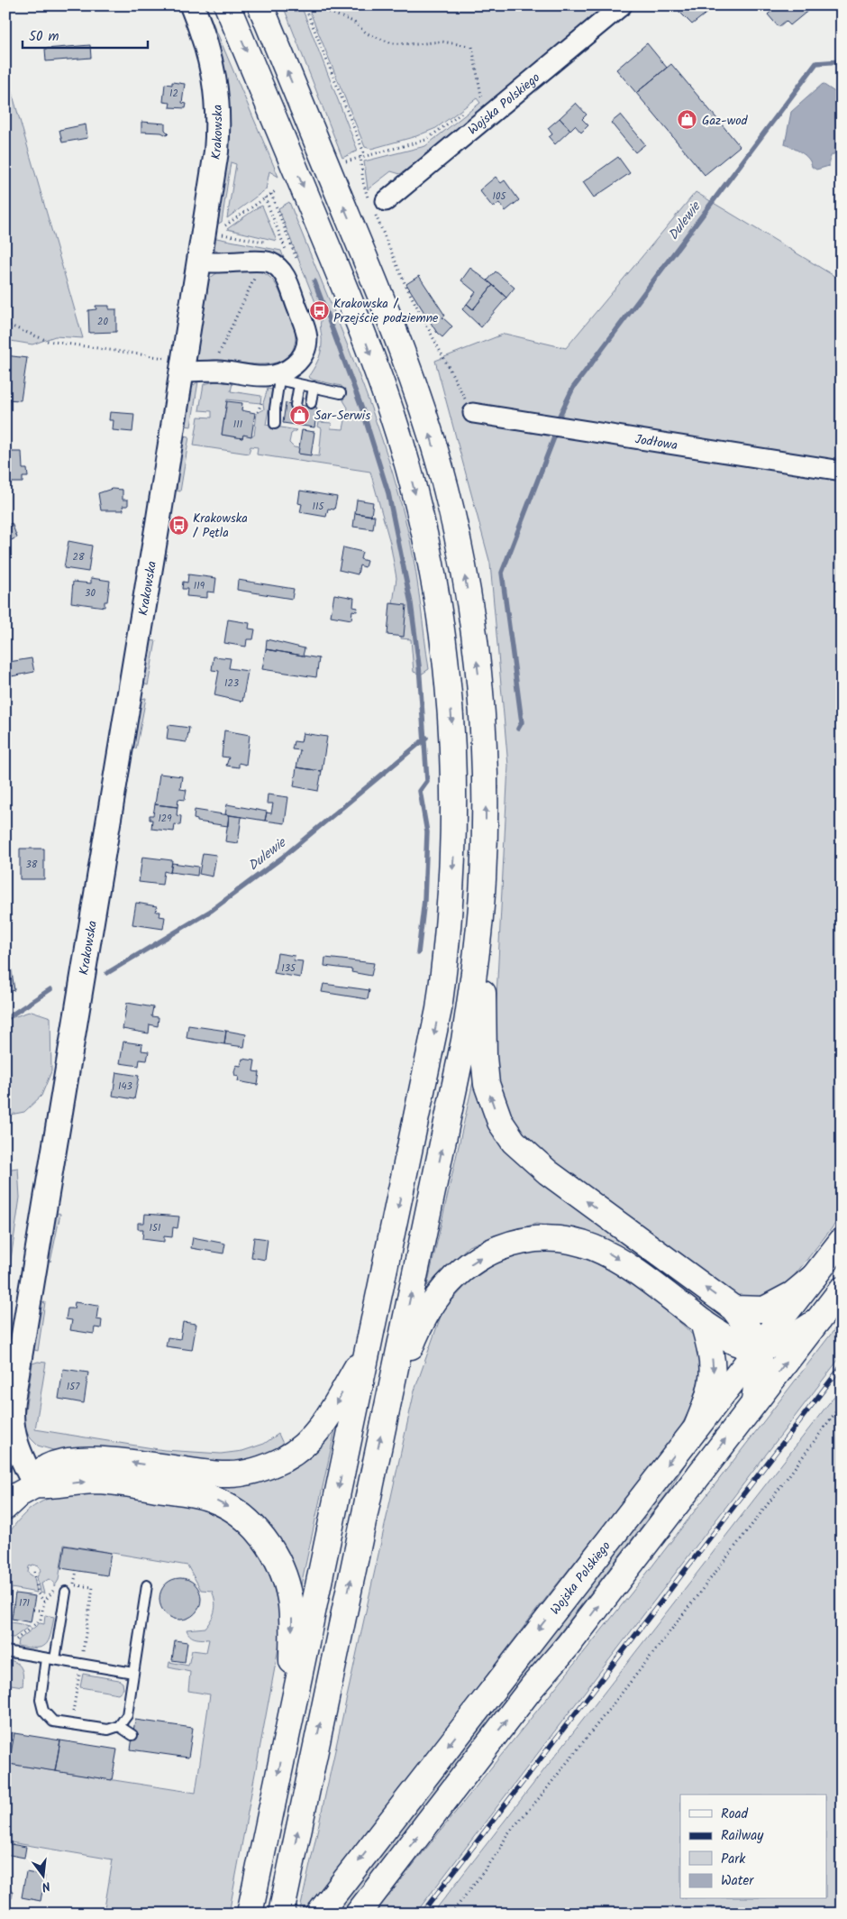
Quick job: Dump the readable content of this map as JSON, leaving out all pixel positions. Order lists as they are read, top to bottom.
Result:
{
  "streets": {
    "main road": ["Wojska Polskiego"],
    "street": ["Krakowska", "Jodłowa"]
  },
  "one_way": ["Wojska Polskiego"],
  "water": ["Dulewie"],
  "places": {
    "shop": ["Gaz-wod", "Sar-Serwis"],
    "bus stop": ["Krakowska / Przejście podziemne", "Krakowska / Pętla"]
  },
  "house_numbers": [
    "12",
    "105",
    "20",
    "111",
    "115",
    "28",
    "119",
    "30",
    "123",
    "129",
    "38",
    "135",
    "143",
    "151",
    "157",
    "171"
  ],
  "legend": [
    "Road",
    "Railway",
    "Park",
    "Water"
  ],
  "scale_bar": "50 m",
  "north": "bottom"
}
